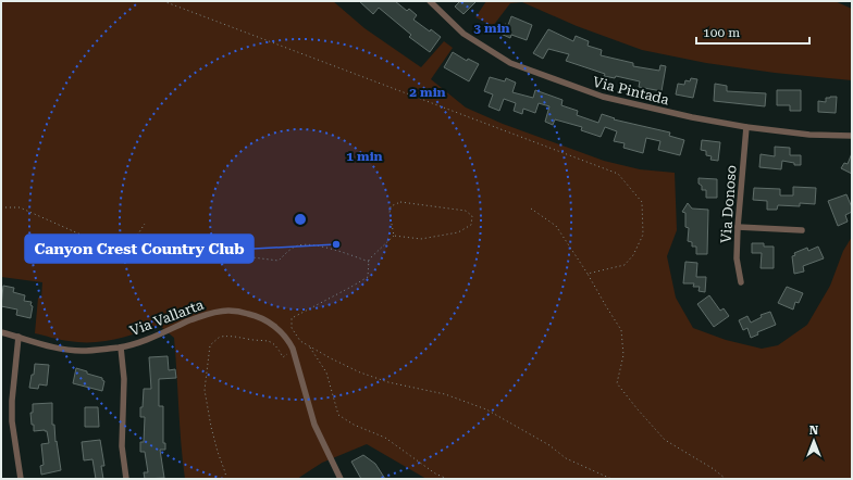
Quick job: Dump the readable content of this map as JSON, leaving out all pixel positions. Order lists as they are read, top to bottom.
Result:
{
  "streets": {
    "street": ["Via Pintada", "Via Donoso", "Via Vallarta"]
  },
  "crossings": [
    ["Via Pintada", "Via Donoso"]
  ],
  "places": ["Canyon Crest Country Club"],
  "scale_bar": "100 m",
  "north": "top",
  "rings": ["3 min", "2 min", "1 min"]
}
